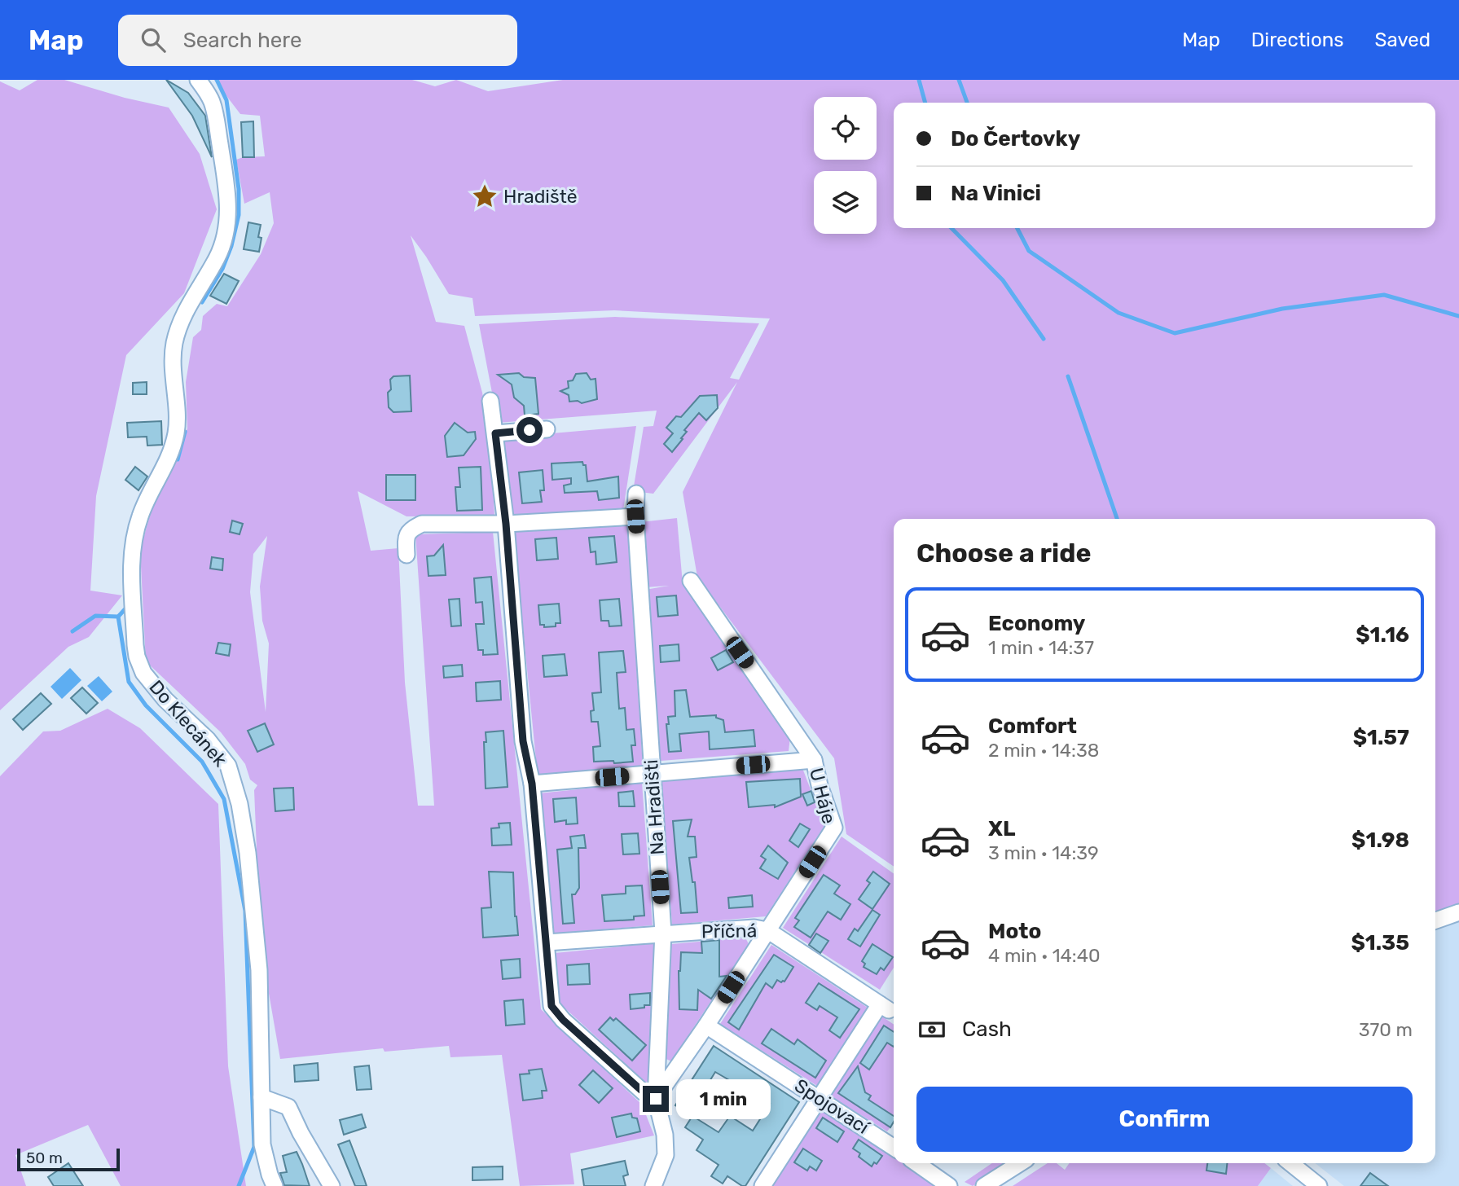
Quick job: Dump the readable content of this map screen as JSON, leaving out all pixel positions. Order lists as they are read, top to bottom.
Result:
{
  "streets": {
    "street": [
      "Do Klecánek",
      "U Háje",
      "Na Hradišti",
      "Příčná",
      "Spojovací"
    ]
  },
  "crossings": [
    ["U Háje", "Na Hradišti"],
    ["U Háje", "Příčná"],
    ["U Háje", "Spojovací"],
    ["Na Hradišti", "Příčná"],
    ["Příčná", "Spojovací"]
  ],
  "places": {
    "place": ["Hradiště"]
  },
  "scale_bar": "50 m",
  "page": {
    "header": "Map",
    "search": "Search here",
    "nav": ["Map", "Directions", "Saved"],
    "banner": ["Do Čertovky", "Na Vinici"],
    "heading": "Choose a ride",
    "list": [
      {
        "name": "Economy",
        "note": "1 min · 14:37",
        "value": "$1.16"
      },
      {
        "name": "Comfort",
        "note": "2 min · 14:38",
        "value": "$1.57"
      },
      {
        "name": "XL",
        "note": "3 min · 14:39",
        "value": "$1.98"
      },
      {
        "name": "Moto",
        "note": "4 min · 14:40",
        "value": "$1.35"
      }
    ],
    "pay": ["Cash", "370 m"],
    "buttons": "Confirm",
    "bubble": "1 min",
    "scale": "50 m"
  }
}
